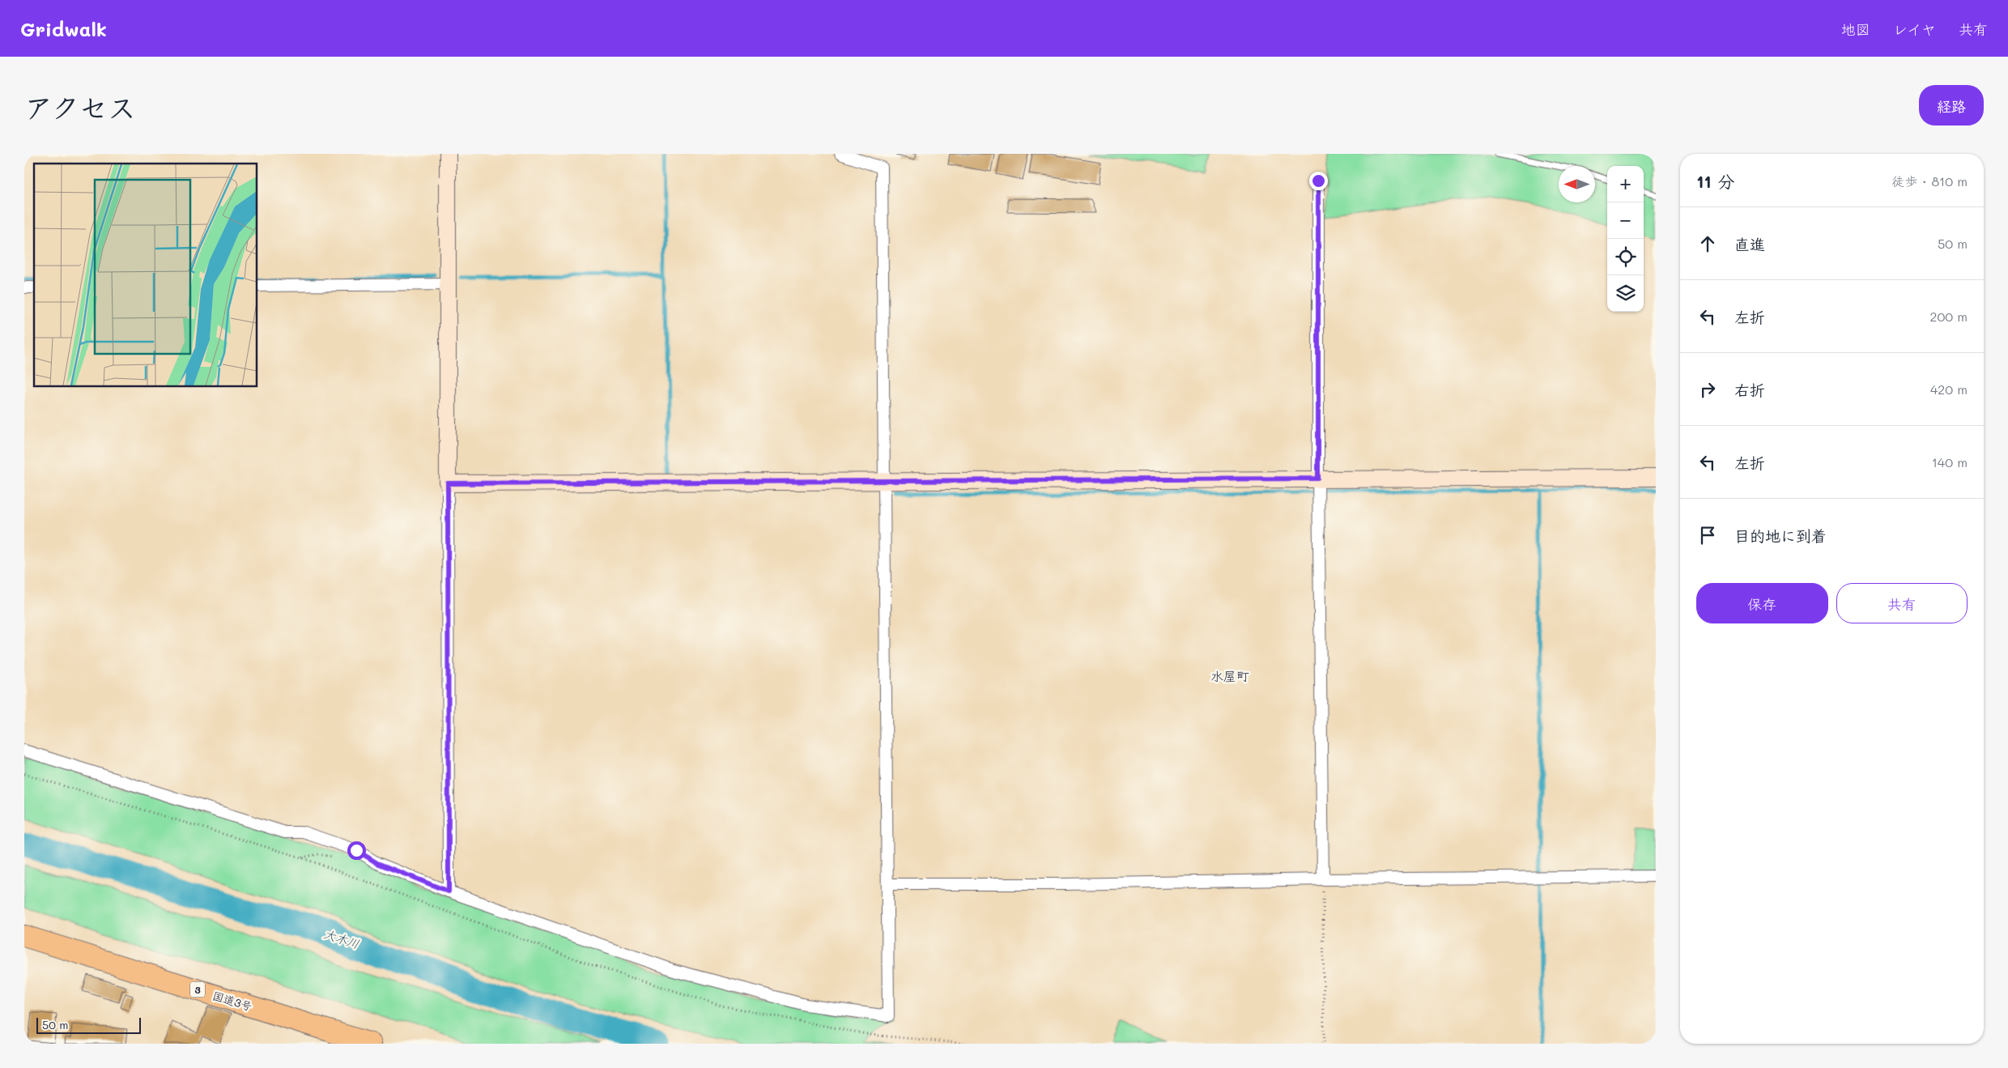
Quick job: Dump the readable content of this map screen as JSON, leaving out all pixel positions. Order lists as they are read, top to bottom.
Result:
{
  "streets": {
    "highway": ["3", "国道3号"]
  },
  "districts": ["水屋町"],
  "water": ["大木川"],
  "scale_bar": "50 m",
  "north": "left",
  "page": {
    "header": "Gridwalk",
    "nav": ["地図", "レイヤ", "共有"],
    "title": "アクセス",
    "buttons": [
      "経路",
      ["保存", "共有"]
    ],
    "heading": ["11 分", "徒歩 · 810 m"],
    "map_buttons": ["+", "−"],
    "list": [
      ["直進", "50 m"],
      ["左折", "200 m"],
      ["右折", "420 m"],
      ["左折", "140 m"],
      "目的地に到着"
    ],
    "scale": "50 m"
  }
}
